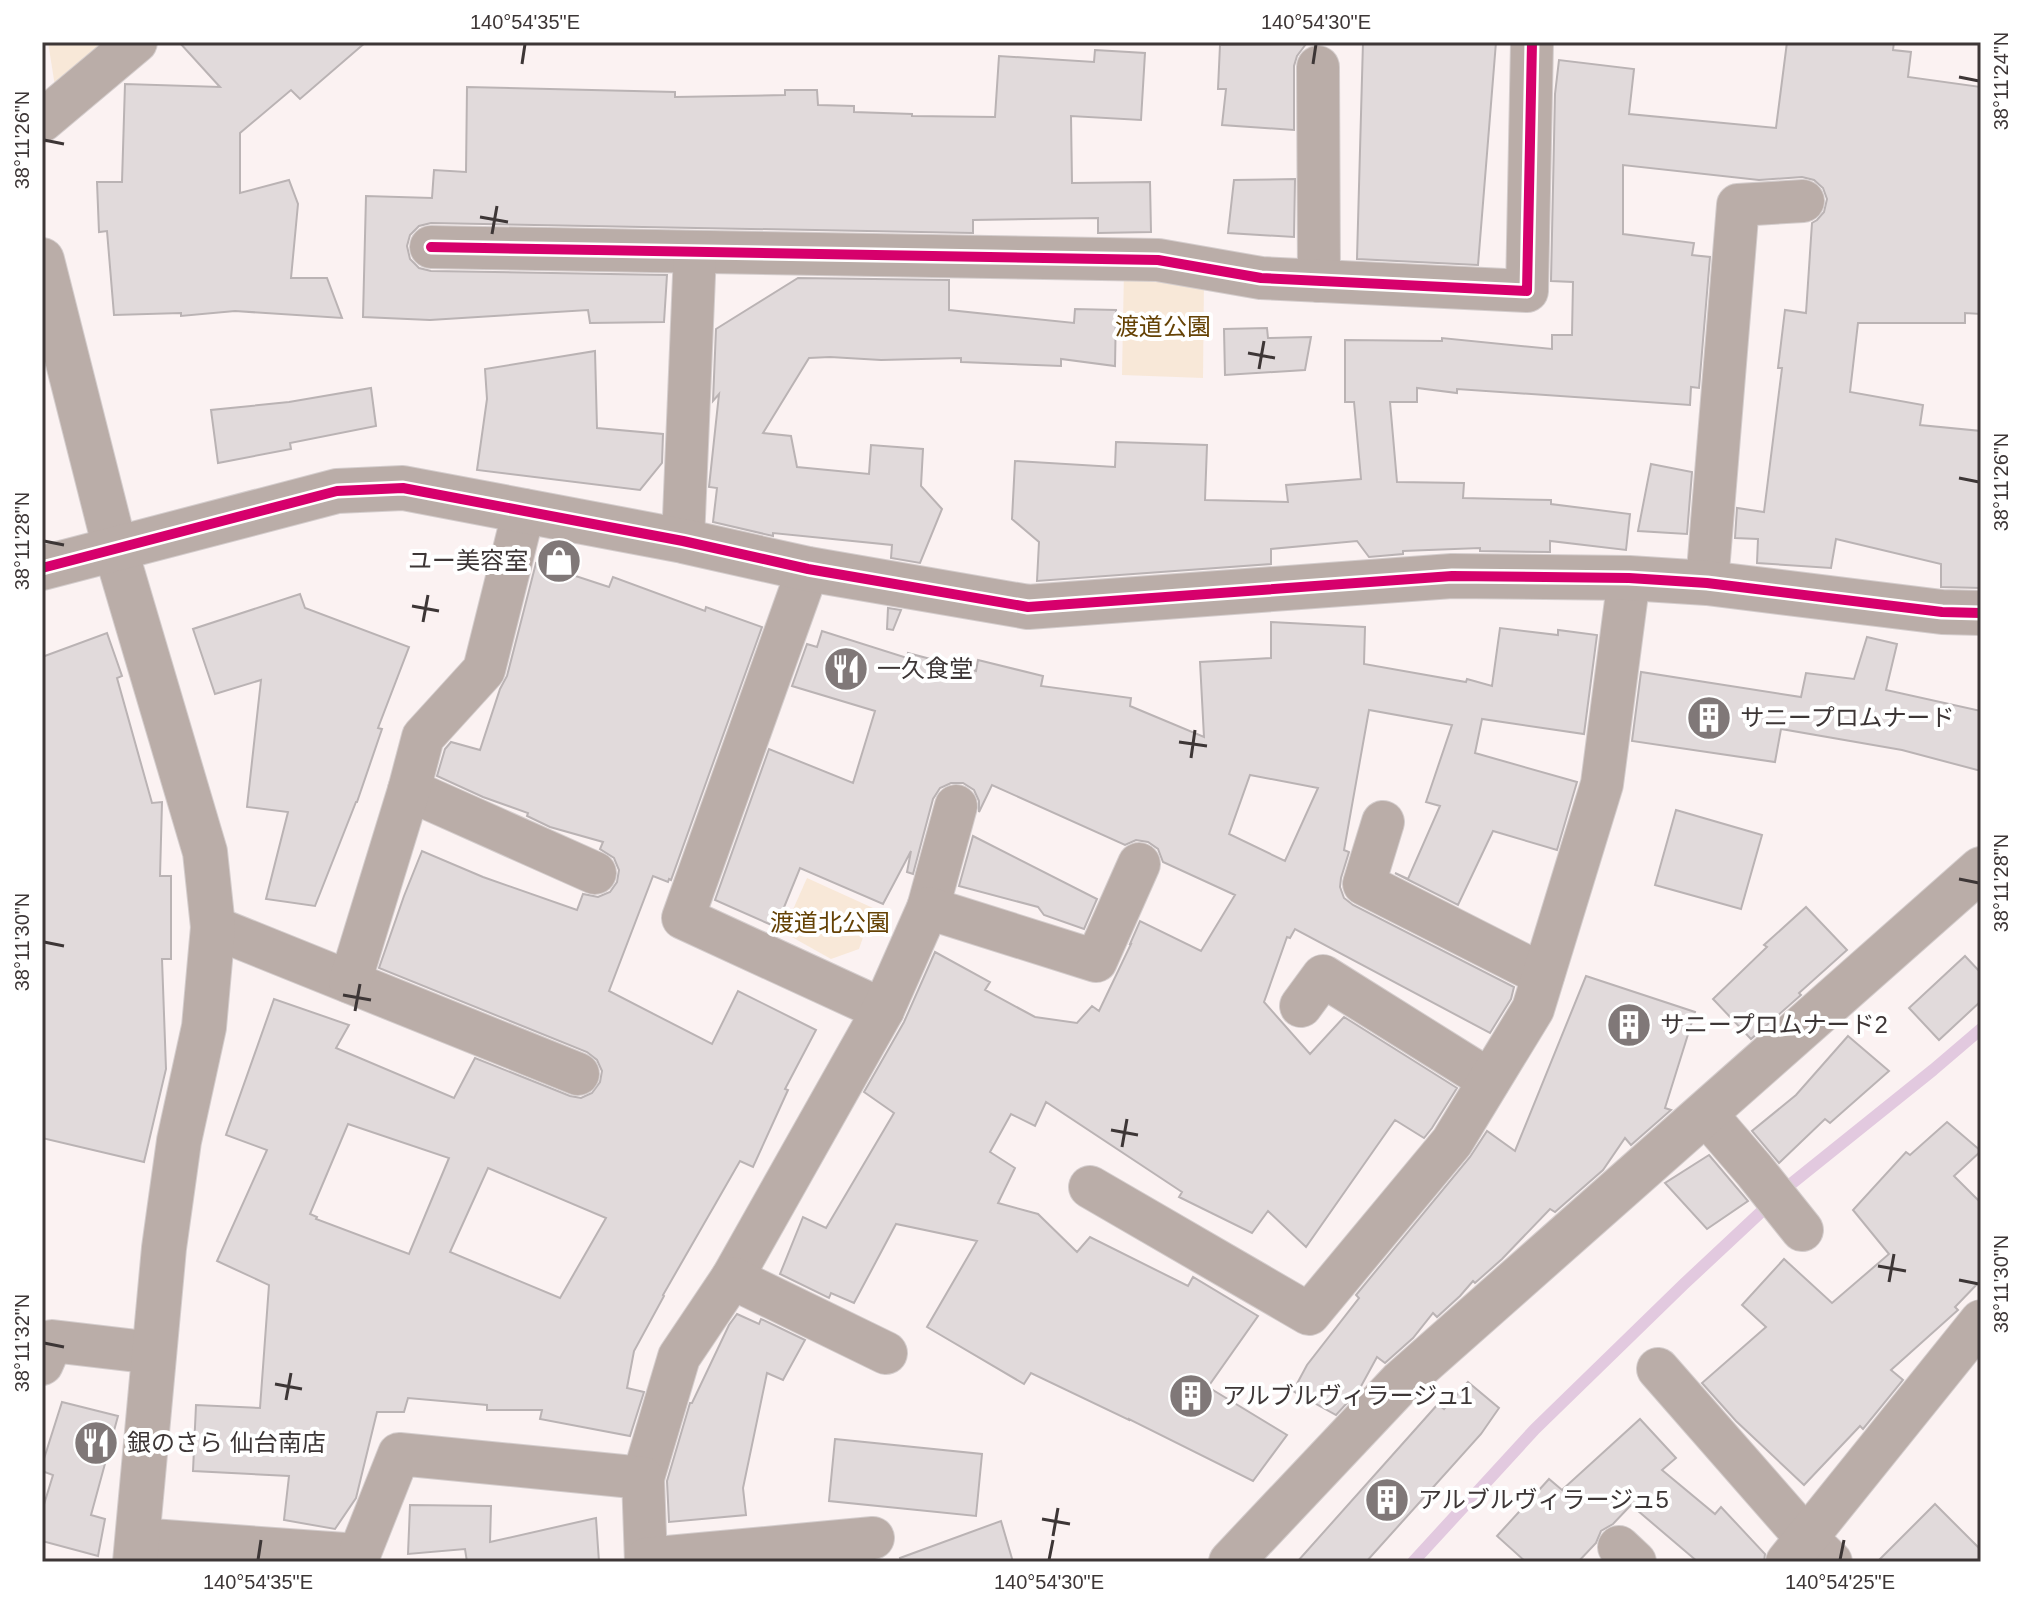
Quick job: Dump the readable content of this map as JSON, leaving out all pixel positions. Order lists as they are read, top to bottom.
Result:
{
  "parks": ["渡道公園", "渡道北公園"],
  "places": {
    "shop": ["ユー美容室"],
    "restaurant": ["一久食堂", "銀のさら 仙台南店"],
    "building": [
      "サニープロムナード",
      "サニープロムナード2",
      "アルブルヴィラージュ1",
      "アルブルヴィラージュ5"
    ]
  },
  "coordinates": [
    "140°54'35\"E",
    "140°54'30\"E",
    "38°11'24\"N",
    "38°11'26\"N",
    "38°11'28\"N",
    "38°11'30\"N",
    "38°11'32\"N",
    "140°54'25\"E"
  ]
}
